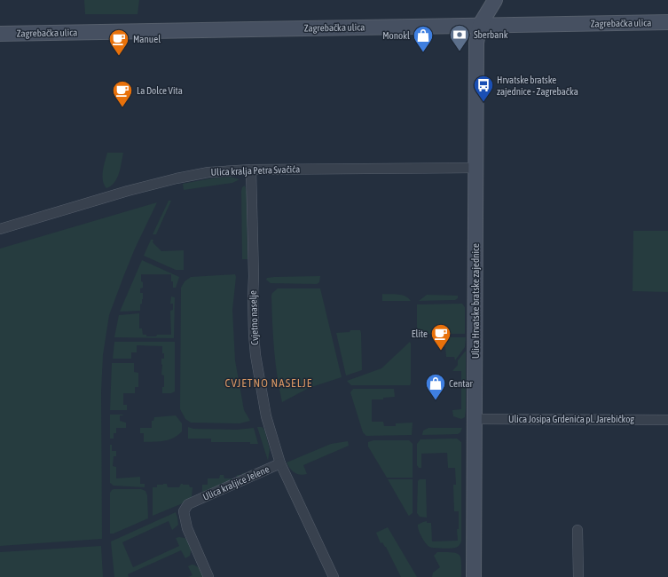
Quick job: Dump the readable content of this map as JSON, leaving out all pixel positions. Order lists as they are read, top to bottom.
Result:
{
  "streets": {
    "main road": ["Zagrebačka ulica", "Ulica Hrvatske bratske zajednice"],
    "street": [
      "Ulica kralja Petra Svačića",
      "Cvjetno naselje",
      "Ulica Josipa Grdenića pl. Jarebičkog",
      "Ulica kraljice Jelene"
    ]
  },
  "crossings": [
    ["Zagrebačka ulica", "Ulica Hrvatske bratske zajednice"],
    ["Ulica kralja Petra Svačića", "Ulica Hrvatske bratske zajednice"],
    ["Ulica kralja Petra Svačića", "Cvjetno naselje"],
    ["Ulica Hrvatske bratske zajednice", "Ulica Josipa Grdenića pl. Jarebičkog"],
    ["Cvjetno naselje", "Ulica kraljice Jelene"]
  ],
  "districts": ["CVJETNO NASELJE"],
  "places": {
    "bank": ["Sberbank"],
    "shop": ["Monokl", "Centar"],
    "cafe": ["Manuel", "La Dolce Vita", "Elite"],
    "bus stop": ["Hrvatske bratske zajednice - Zagrebačka"]
  }
}
